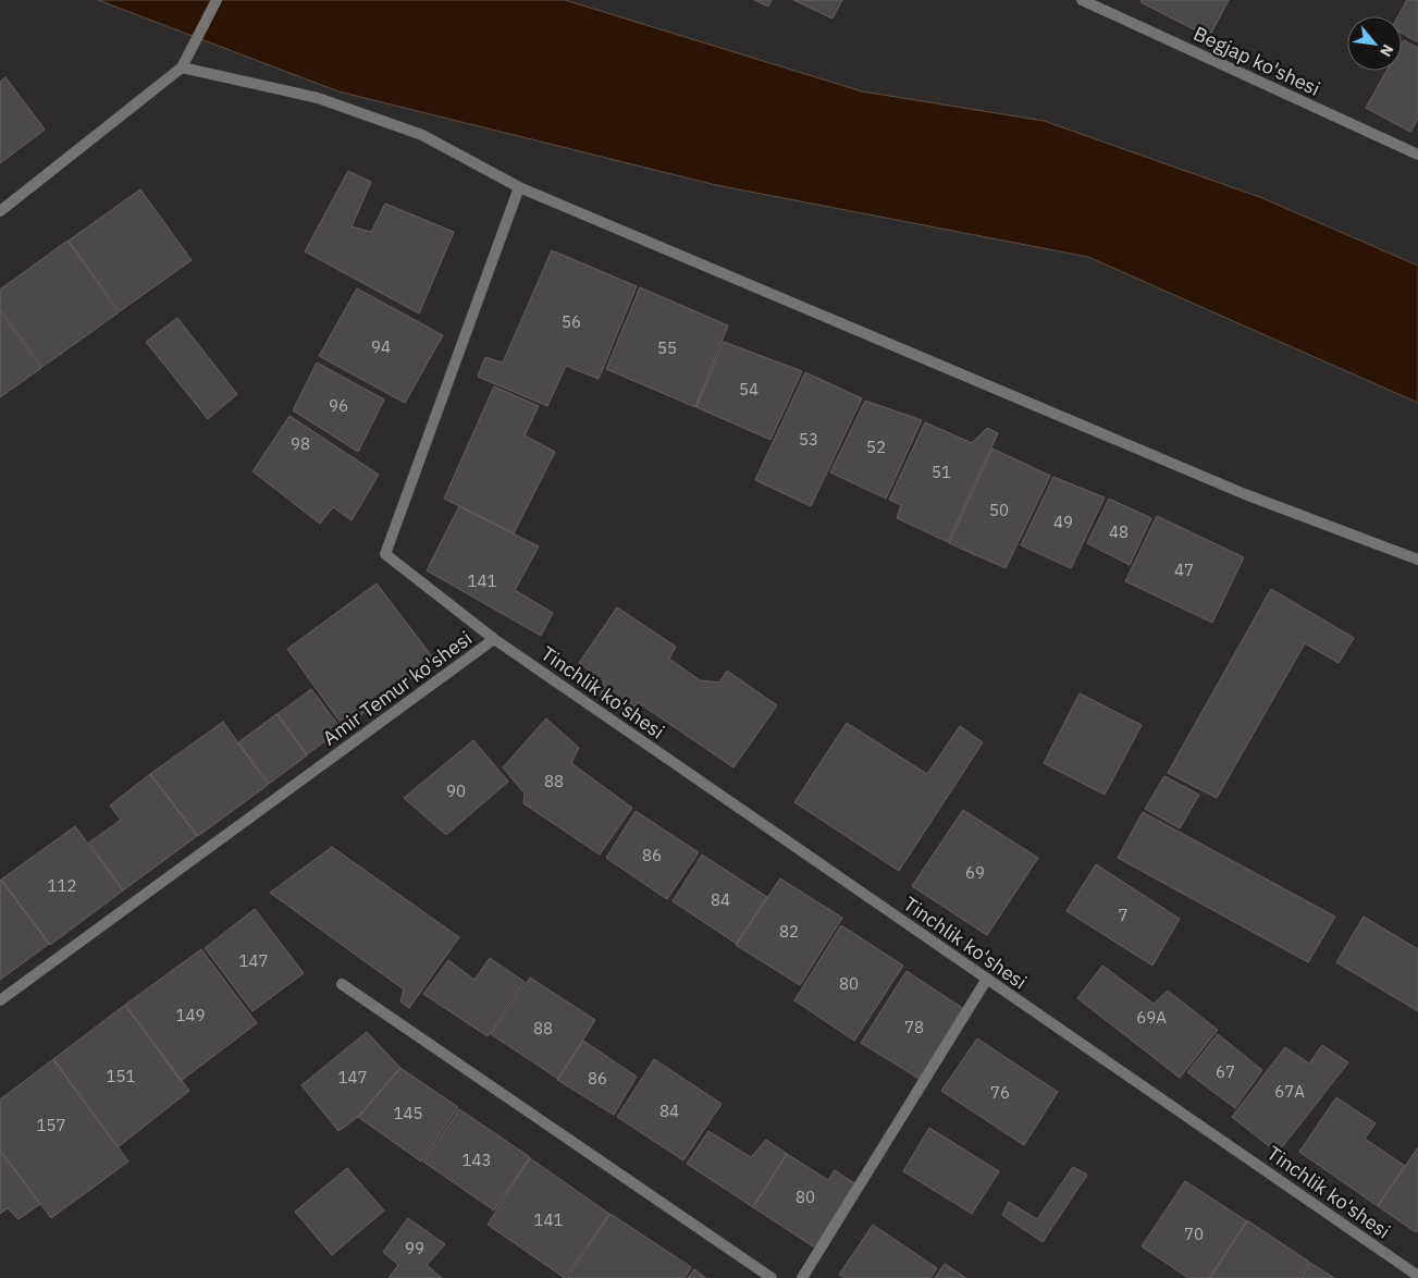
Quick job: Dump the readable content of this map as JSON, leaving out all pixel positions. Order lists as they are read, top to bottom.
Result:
{
  "streets": {
    "street": ["Begjap ko'shesi", "Amir Temur ko'shesi", "Tinchlik ko'shesi"]
  },
  "crossings": [
    ["Amir Temur ko'shesi", "Tinchlik ko'shesi"]
  ],
  "house_numbers": [
    "56",
    "94",
    "55",
    "54",
    "96",
    "53",
    "98",
    "52",
    "51",
    "50",
    "49",
    "48",
    "47",
    "141",
    "88",
    "90",
    "86",
    "69",
    "112",
    "84",
    "7",
    "82",
    "147",
    "80",
    "149",
    "69A",
    "78",
    "88",
    "67",
    "151",
    "147",
    "86",
    "67A",
    "76",
    "84",
    "145",
    "157",
    "143",
    "80",
    "141",
    "70",
    "99"
  ],
  "north": "bottom right"
}
